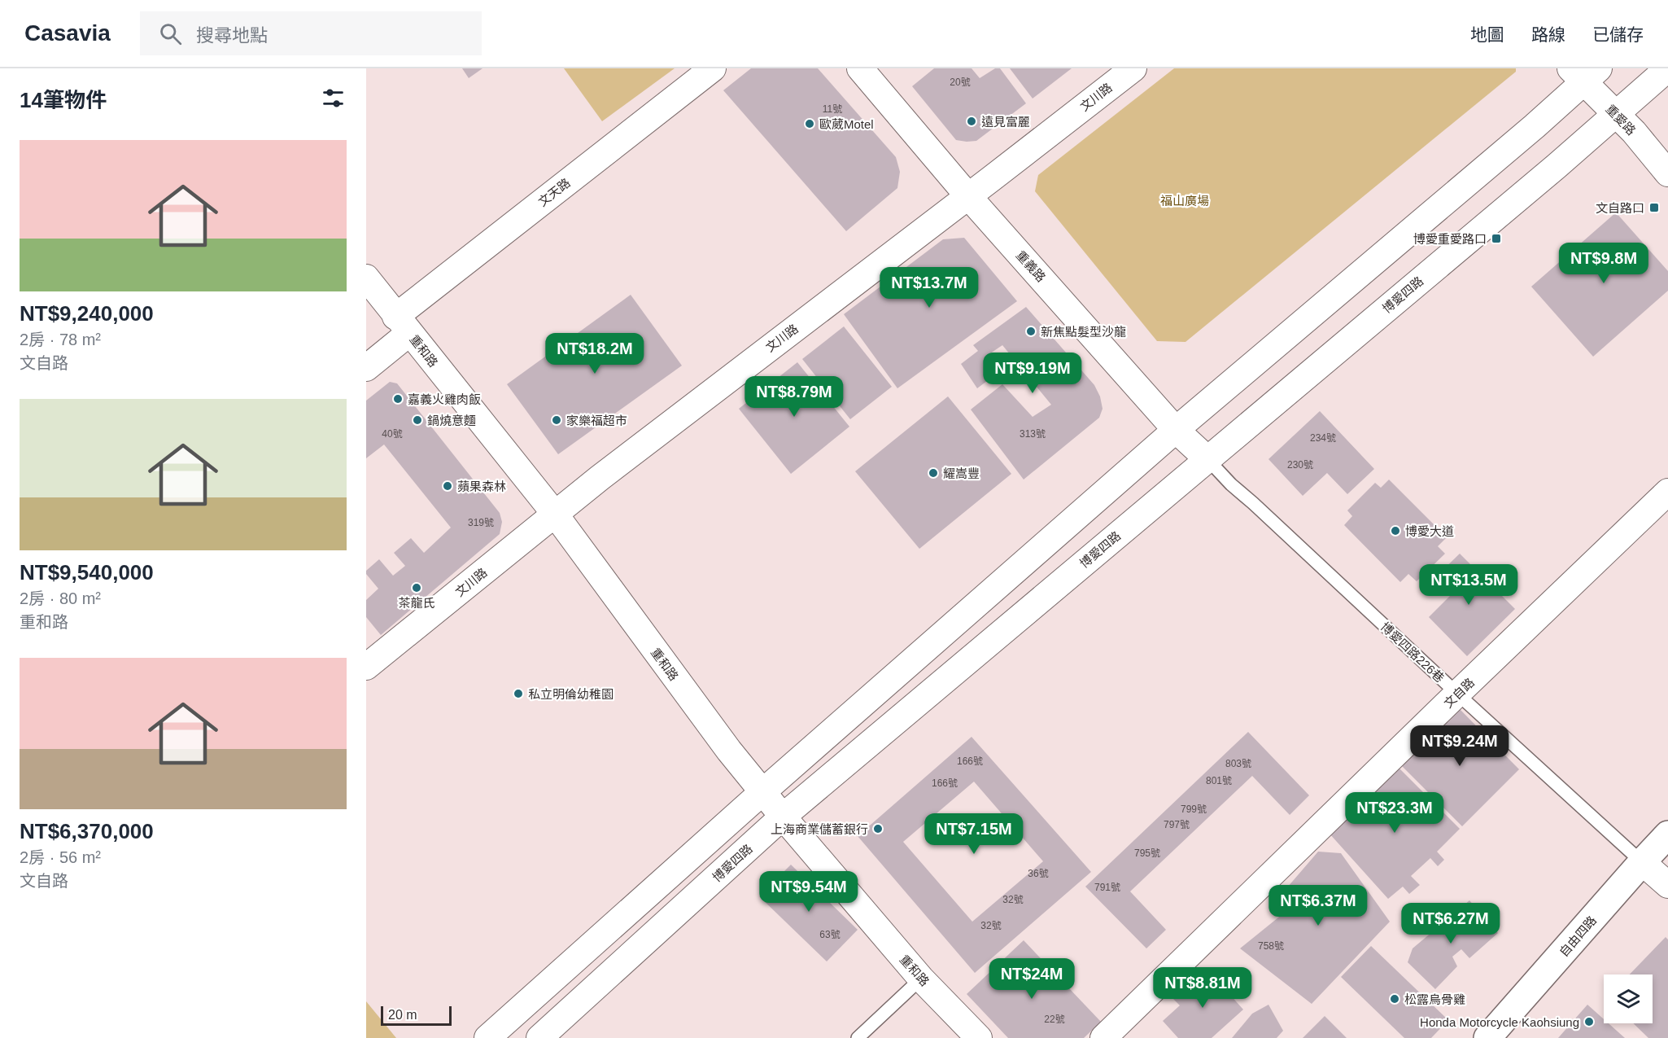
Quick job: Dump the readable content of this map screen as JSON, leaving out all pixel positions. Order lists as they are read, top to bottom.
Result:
{
  "streets": {
    "street": [
      "文川路",
      "重愛路",
      "文天路",
      "重義路",
      "博愛四路",
      "重和路",
      "文自路",
      "自由四路"
    ],
    "lane": ["博愛四路226巷"]
  },
  "crossings": [
    ["文川路", "重義路"],
    ["文川路", "重和路"],
    ["重愛路", "博愛四路"],
    ["文天路", "重和路"],
    ["重義路", "博愛四路"],
    ["重義路", "博愛四路226巷"],
    ["博愛四路", "重和路"],
    ["博愛四路", "博愛四路226巷"],
    ["博愛四路226巷", "文自路"],
    ["博愛四路226巷", "自由四路"]
  ],
  "parks": ["福山廣場"],
  "places": {
    "other": [
      "遠見富麗",
      "歐葳Motel",
      "新焦點髮型沙龍",
      "嘉義火雞肉飯",
      "鍋燒意麵",
      "家樂福超市",
      "耀嵩豐",
      "蘋果森林",
      "博愛大道",
      "茶龍氏",
      "私立明倫幼稚園",
      "上海商業儲蓄銀行",
      "松露烏骨雞",
      "Honda Motorcycle Kaohsiung"
    ],
    "transit": ["文自路口", "博愛重愛路口"]
  },
  "house_numbers": [
    "20號",
    "11號",
    "40號",
    "313號",
    "234號",
    "230號",
    "319號",
    "166號",
    "803號",
    "801號",
    "166號",
    "799號",
    "797號",
    "795號",
    "36號",
    "791號",
    "32號",
    "32號",
    "63號",
    "758號",
    "22號"
  ],
  "scale_bar": "20 m",
  "page": {
    "header": "Casavia",
    "search": "搜尋地點",
    "nav": ["地圖", "路線", "已儲存"],
    "heading": "14筆物件",
    "list": [
      {
        "name": "NT$9,240,000",
        "note": "2房 · 78 m² · 文自路"
      },
      {
        "name": "NT$9,540,000",
        "note": "2房 · 80 m² · 重和路"
      },
      {
        "name": "NT$6,370,000",
        "note": "2房 · 56 m² · 文自路"
      }
    ],
    "price": [
      "NT$9.8M",
      "NT$13.7M",
      "NT$18.2M",
      "NT$9.19M",
      "NT$8.79M",
      "NT$13.5M",
      "NT$9.24M",
      "NT$23.3M",
      "NT$7.15M",
      "NT$9.54M",
      "NT$6.37M",
      "NT$6.27M",
      "NT$24M",
      "NT$8.81M"
    ],
    "scale": "20 m"
  }
}
